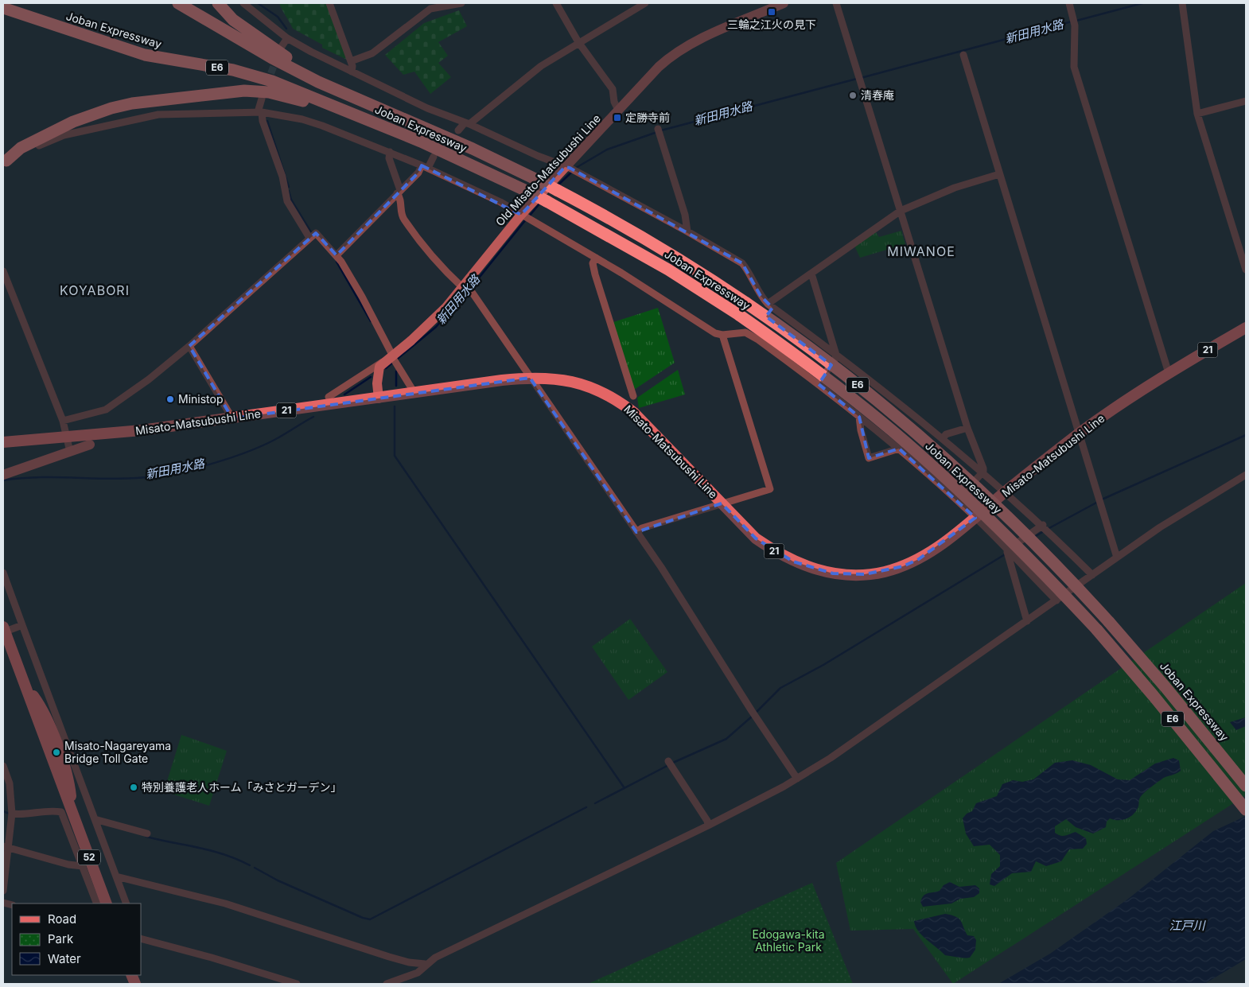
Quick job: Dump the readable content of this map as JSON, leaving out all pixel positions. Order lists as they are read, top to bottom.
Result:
{
  "streets": {
    "highway": ["Joban Expressway", "E6"],
    "main road": ["21", "Misato-Matsubushi Line", "52"],
    "street": ["Old Misato-Matsubushi Line"]
  },
  "crossings": [
    ["Old Misato-Matsubushi Line", "Misato-Matsubushi Line"]
  ],
  "districts": ["MIWANOE", "KOYABORI"],
  "water": ["新田用水路", "江戸川"],
  "parks": ["Edogawa-kita Athletic Park"],
  "places": {
    "transit": ["三輪之江火の見下", "定勝寺前"],
    "other": [
      "清春庵",
      "Ministop",
      "Misato-Nagareyama Bridge Toll Gate",
      "特別養護老人ホーム「みさとガーデン」"
    ]
  },
  "legend": ["Road", "Park", "Water"]
}
